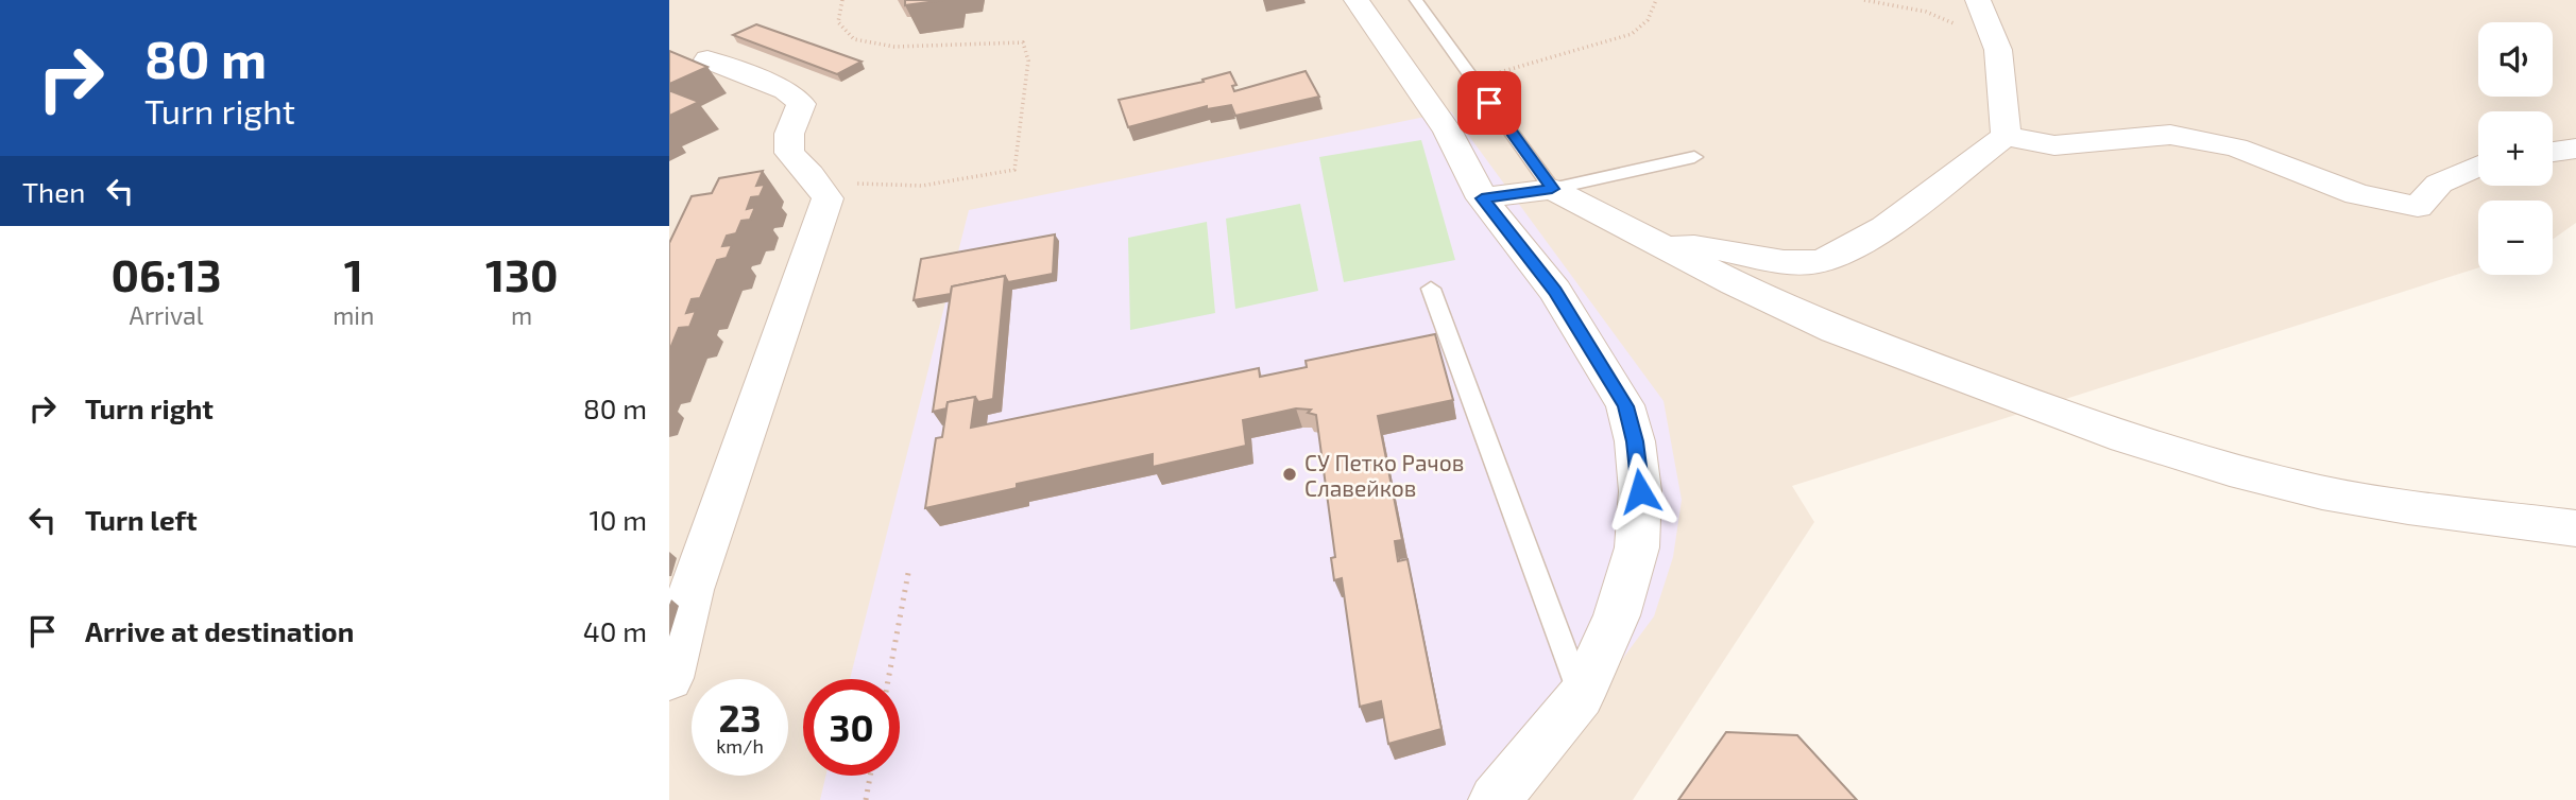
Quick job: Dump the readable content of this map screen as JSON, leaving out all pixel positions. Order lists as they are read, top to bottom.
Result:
{
  "places": ["СУ Петко Рачов Славейков"],
  "page": {
    "turn": ["80 m", "Turn right"],
    "map_buttons": ["+", "−"],
    "then": "Then",
    "eta": [
      "06:13",
      "Arrival",
      "1",
      "min",
      "130",
      "m"
    ],
    "list": [
      {
        "name": "Turn right",
        "value": "80 m"
      },
      {
        "name": "Turn left",
        "value": "10 m"
      },
      {
        "name": "Arrive at destination",
        "value": "40 m"
      }
    ],
    "speed": "23 km/h",
    "limit": "30"
  }
}
